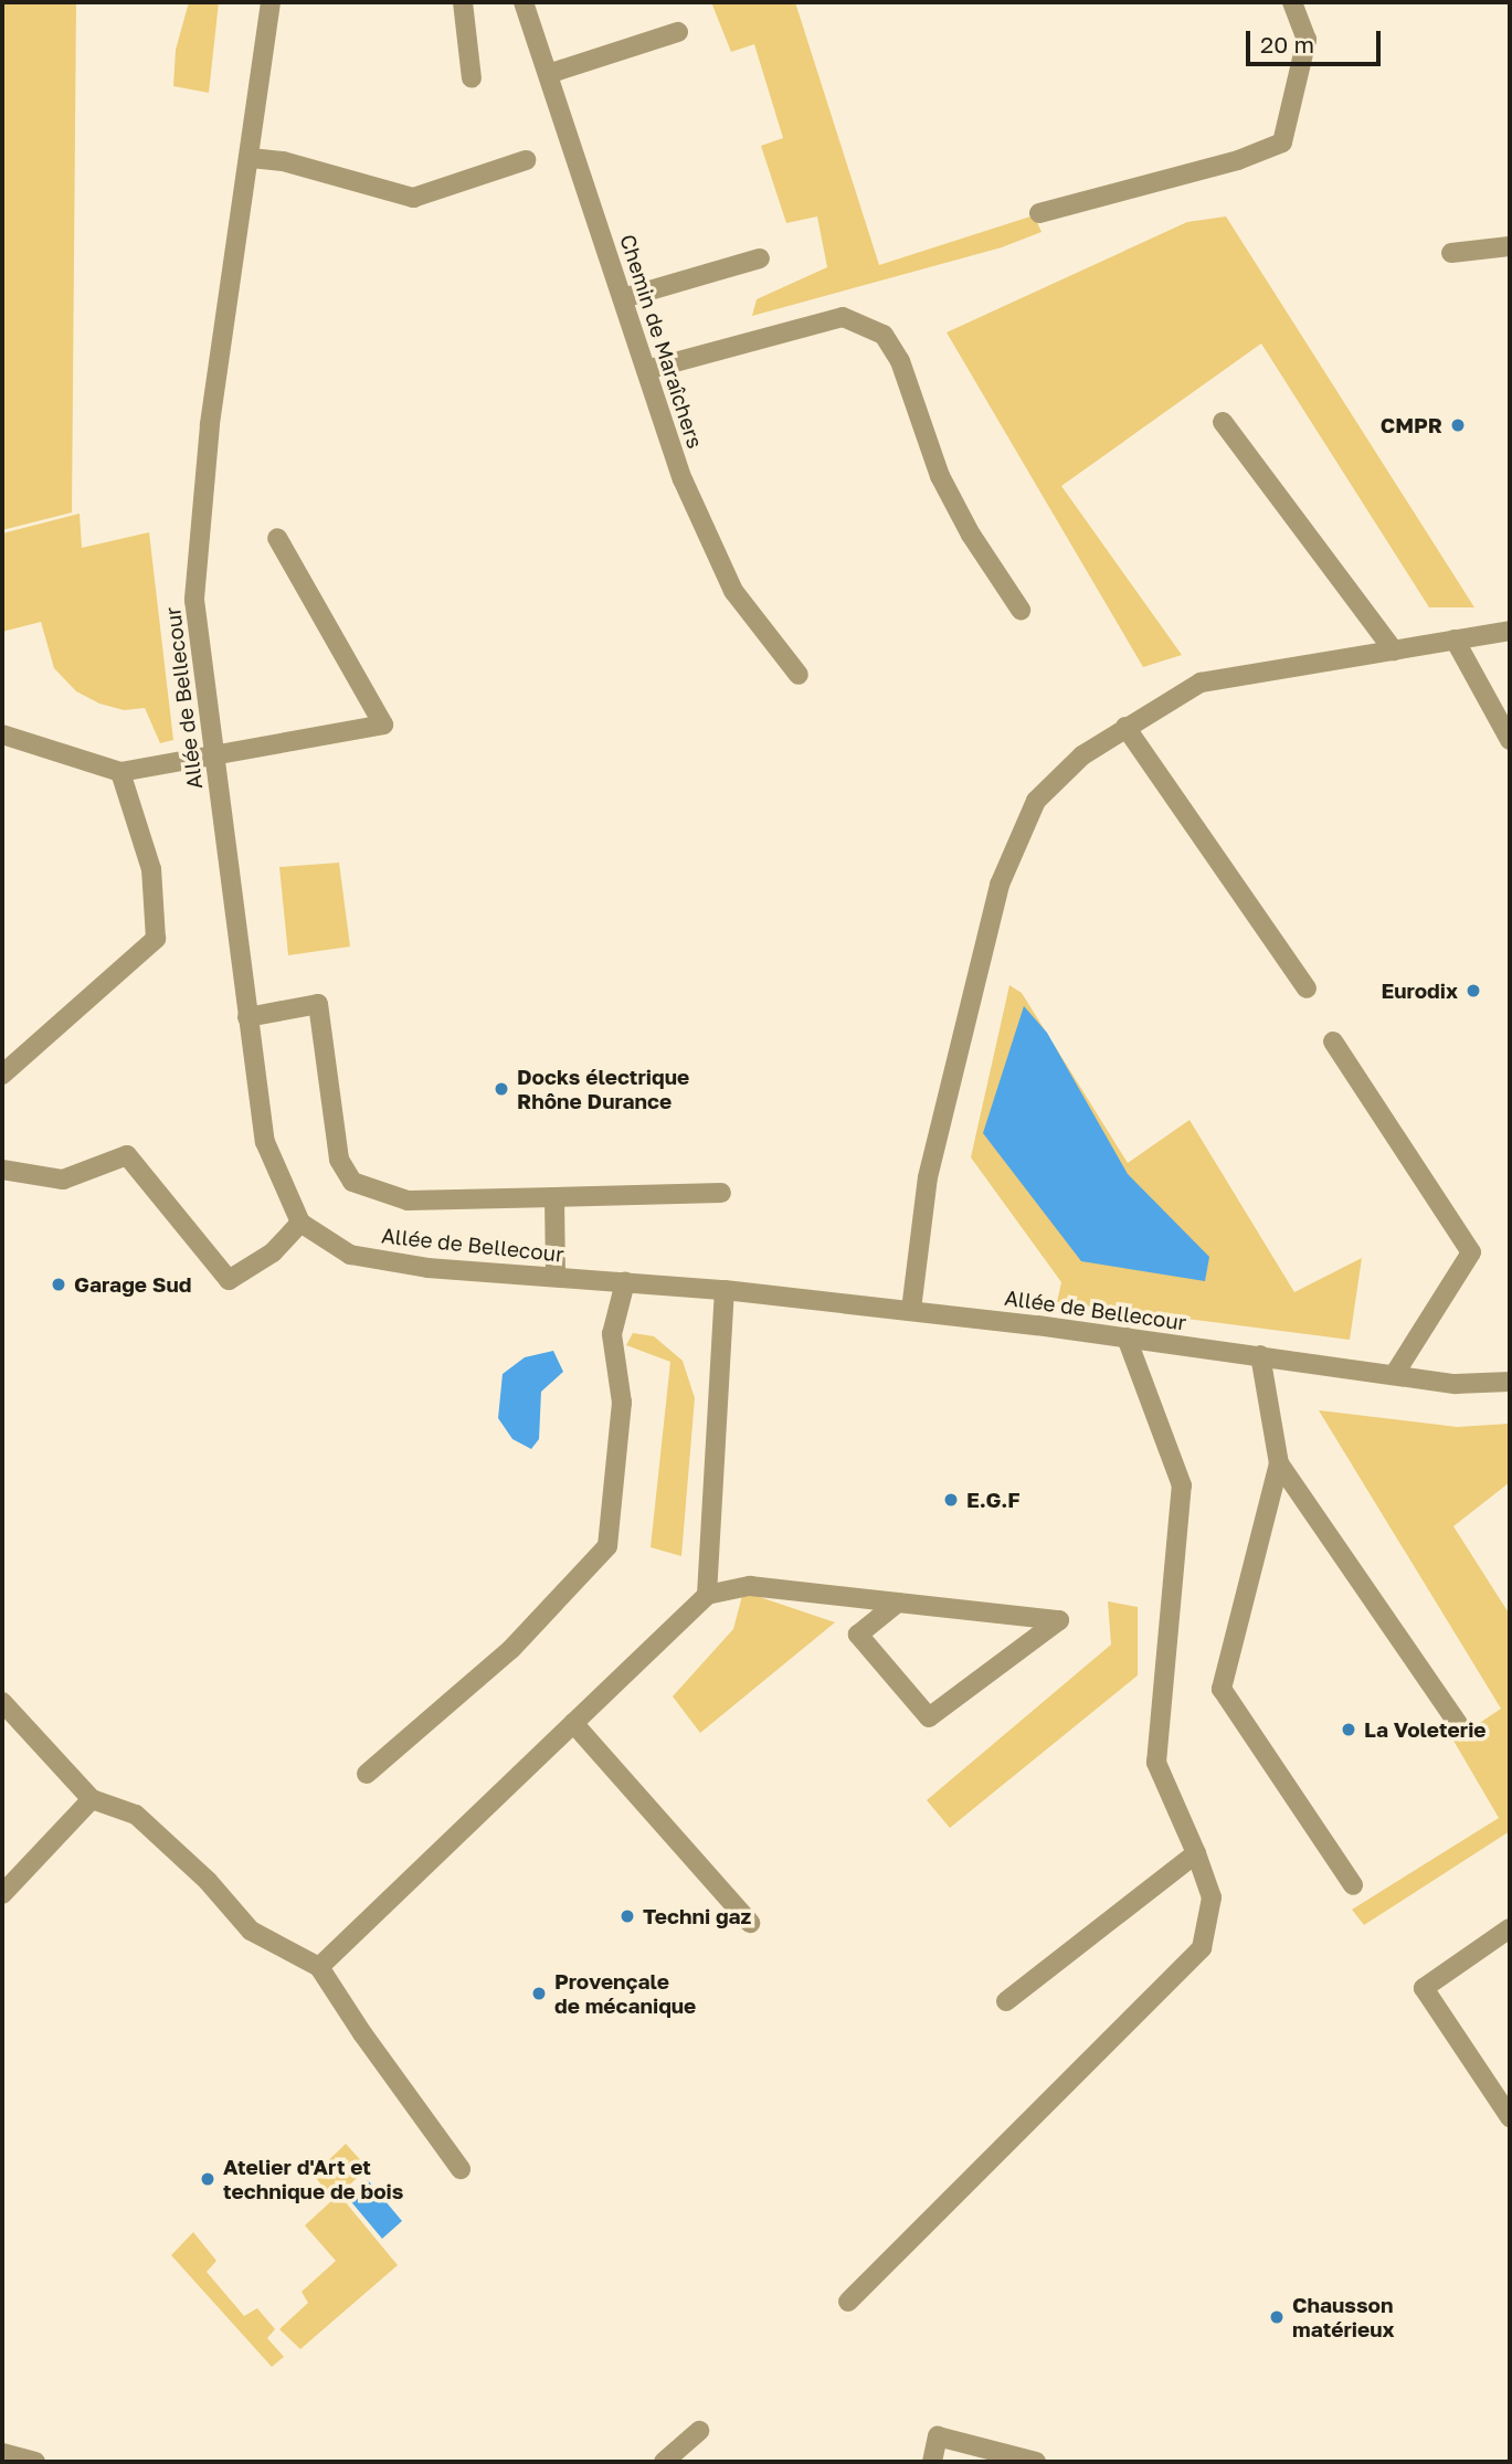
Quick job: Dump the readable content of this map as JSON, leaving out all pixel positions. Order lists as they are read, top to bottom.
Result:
{
  "streets": {
    "street": ["Chemin de Maraîchers", "Allée de Bellecour"]
  },
  "places": [
    "CMPR",
    "Eurodix",
    "Docks électrique Rhône Durance",
    "Garage Sud",
    "E.G.F",
    "La Voleterie",
    "Techni gaz",
    "Provençale de mécanique",
    "Atelier d'Art et technique de bois",
    "Chausson matérieux"
  ],
  "scale_bar": "20 m"
}
